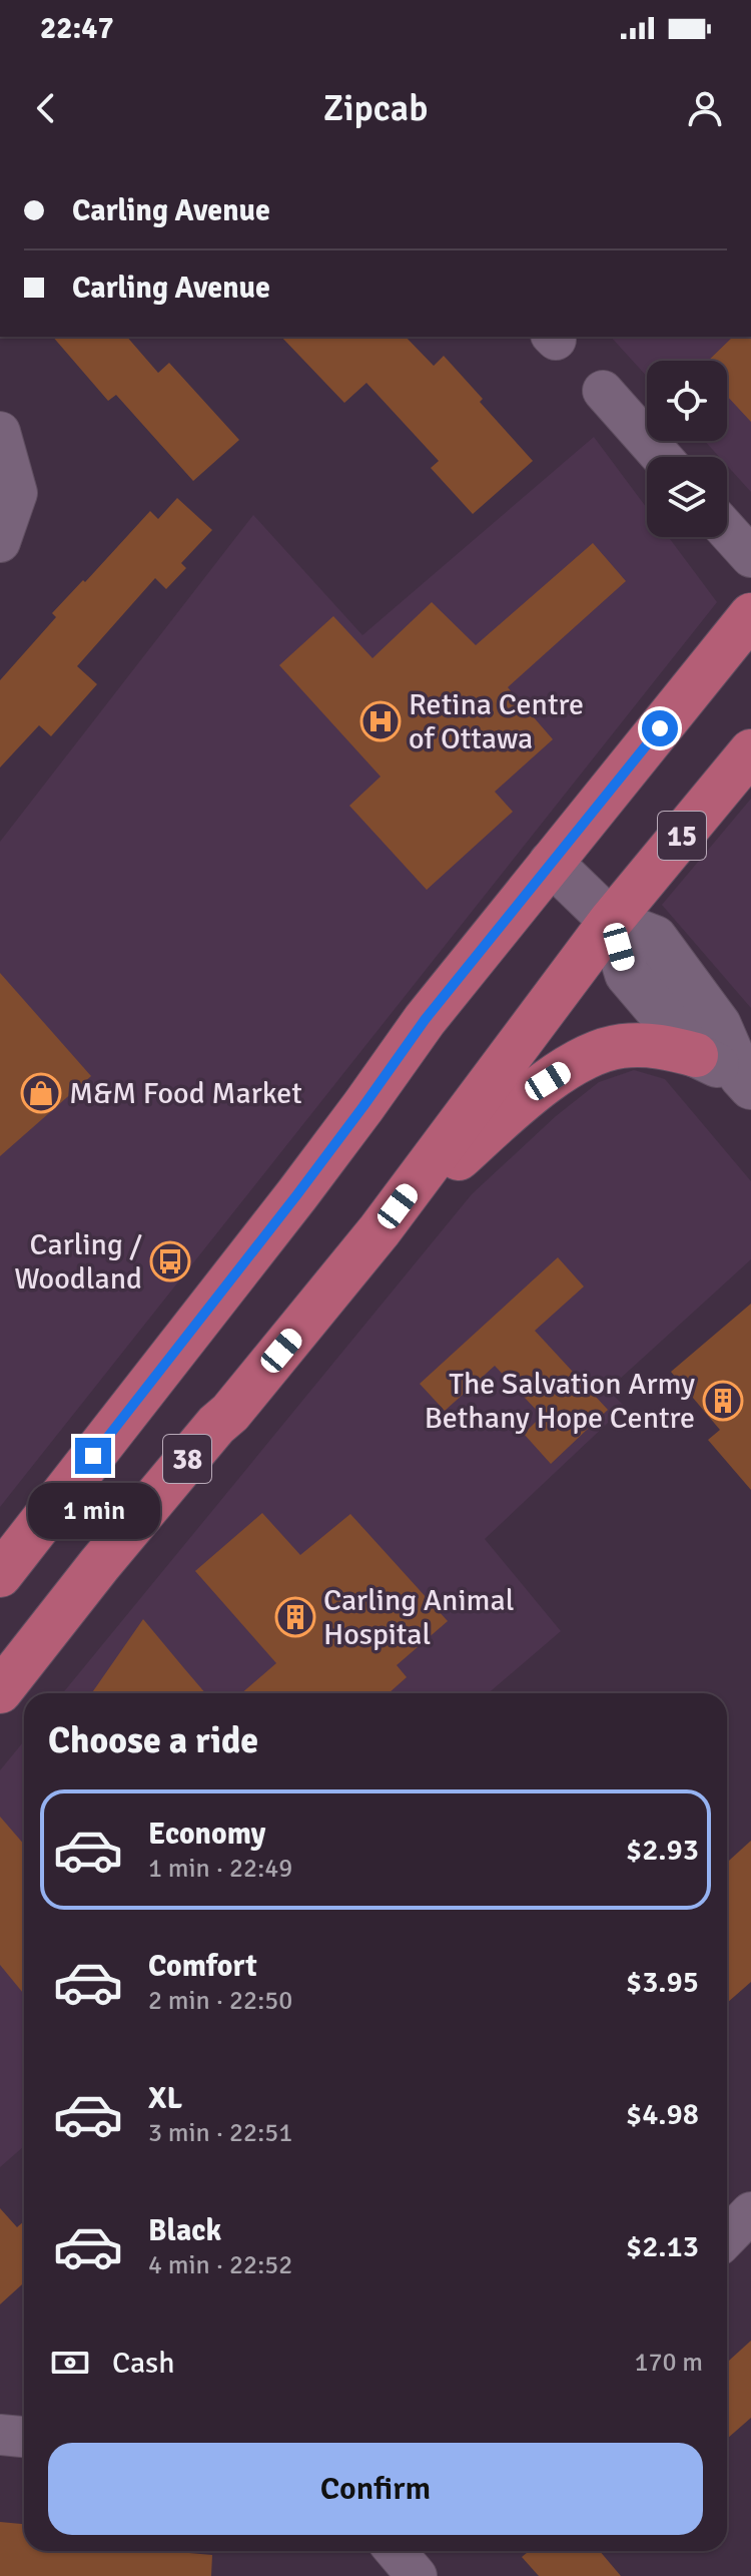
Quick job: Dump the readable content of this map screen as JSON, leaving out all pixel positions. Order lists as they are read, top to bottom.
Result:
{
  "streets": {
    "main road": ["15", "38"]
  },
  "crossings": [
    ["15", "38"]
  ],
  "places": {
    "hospital": ["Retina Centre of Ottawa"],
    "shop": ["M&M Food Market"],
    "bus stop": ["Carling / Woodland"],
    "building": ["The Salvation Army Bethany Hope Centre", "Carling Animal Hospital"]
  },
  "page": {
    "status": "22:47",
    "header": "Zipcab",
    "banner": ["Carling Avenue", "Carling Avenue"],
    "bubble": "1 min",
    "heading": "Choose a ride",
    "list": [
      {
        "name": "Economy",
        "note": "1 min · 22:49",
        "value": "$2.93"
      },
      {
        "name": "Comfort",
        "note": "2 min · 22:50",
        "value": "$3.95"
      },
      {
        "name": "XL",
        "note": "3 min · 22:51",
        "value": "$4.98"
      },
      {
        "name": "Black",
        "note": "4 min · 22:52",
        "value": "$2.13"
      }
    ],
    "pay": ["Cash", "170 m"],
    "buttons": "Confirm"
  }
}
